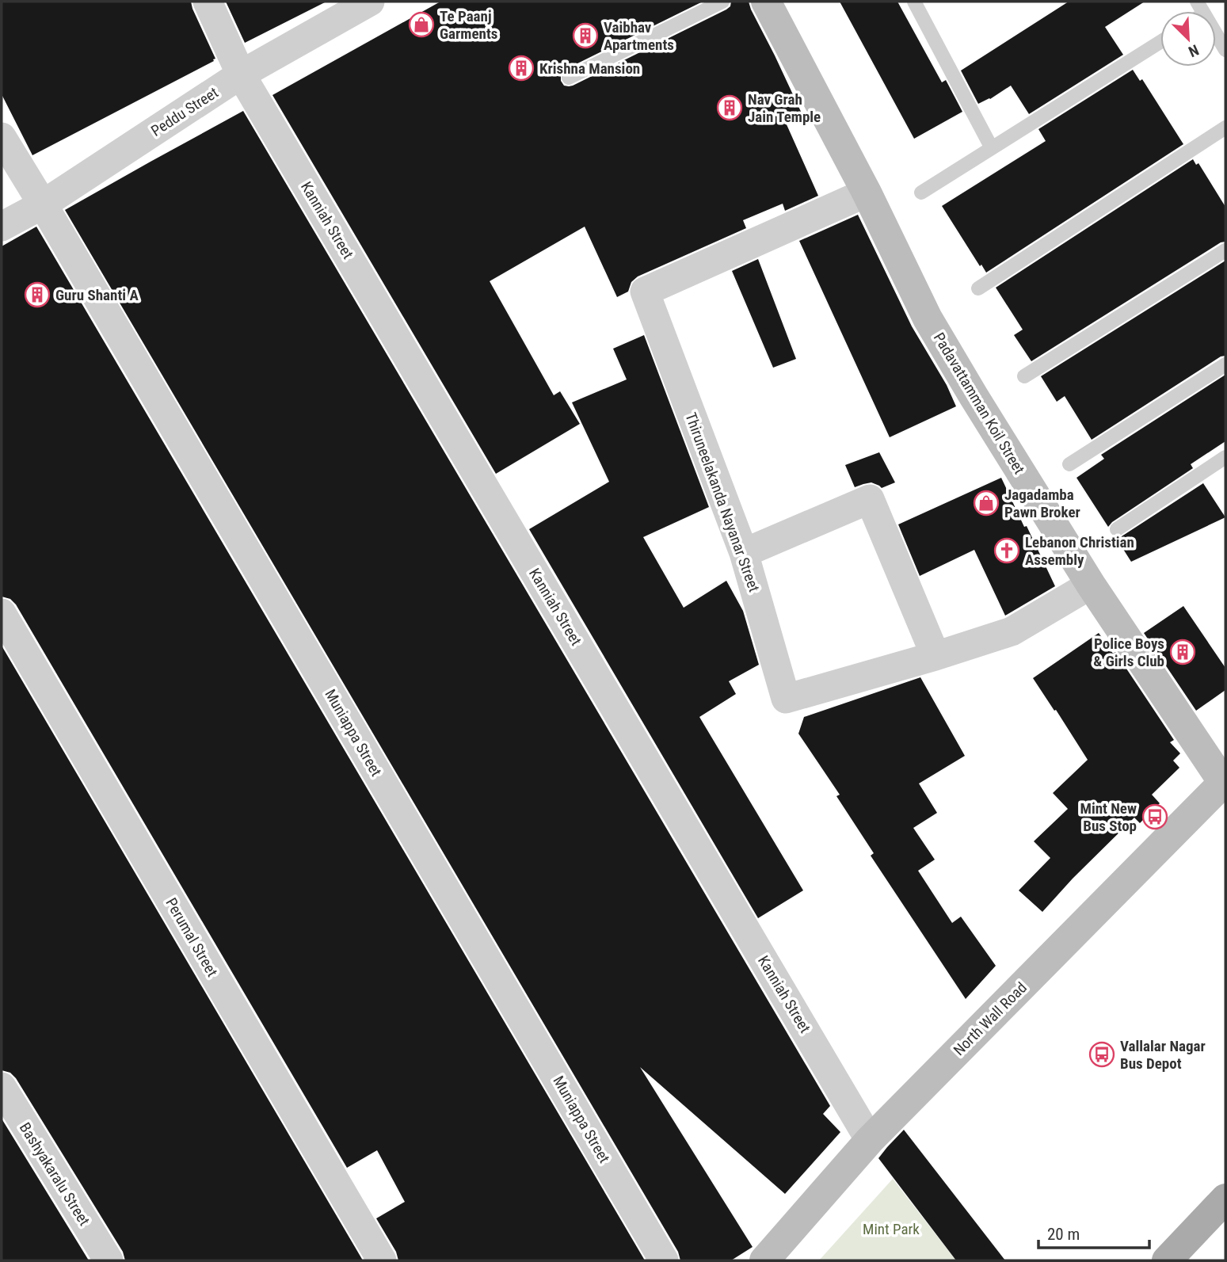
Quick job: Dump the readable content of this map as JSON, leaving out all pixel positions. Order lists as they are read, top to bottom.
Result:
{
  "streets": {
    "main road": ["Padavattamman Koil Street", "North Wall Road"],
    "street": [
      "Peddu Street",
      "Kanniah Street",
      "Thiruneelakanda Nayanar Street",
      "Muniappa Street",
      "Perumal Street",
      "Bashyakaralu Street"
    ]
  },
  "crossings": [
    ["Peddu Street", "Kanniah Street"],
    ["Peddu Street", "Muniappa Street"],
    ["Kanniah Street", "North Wall Road"],
    ["Padavattamman Koil Street", "Thiruneelakanda Nayanar Street"],
    ["Padavattamman Koil Street", "North Wall Road"]
  ],
  "parks": ["Mint Park"],
  "places": {
    "shop": ["Te Paanj Garments", "Jagadamba Pawn Broker"],
    "building": [
      "Vaibhav Apartments",
      "Krishna Mansion",
      "Nav Grah Jain Temple",
      "Guru Shanti A",
      "Police Boys & Girls Club"
    ],
    "church": ["Lebanon Christian Assembly"],
    "bus stop": ["Mint New Bus Stop", "Vallalar Nagar Bus Depot"]
  },
  "scale_bar": "20 m",
  "north": "bottom right"
}
